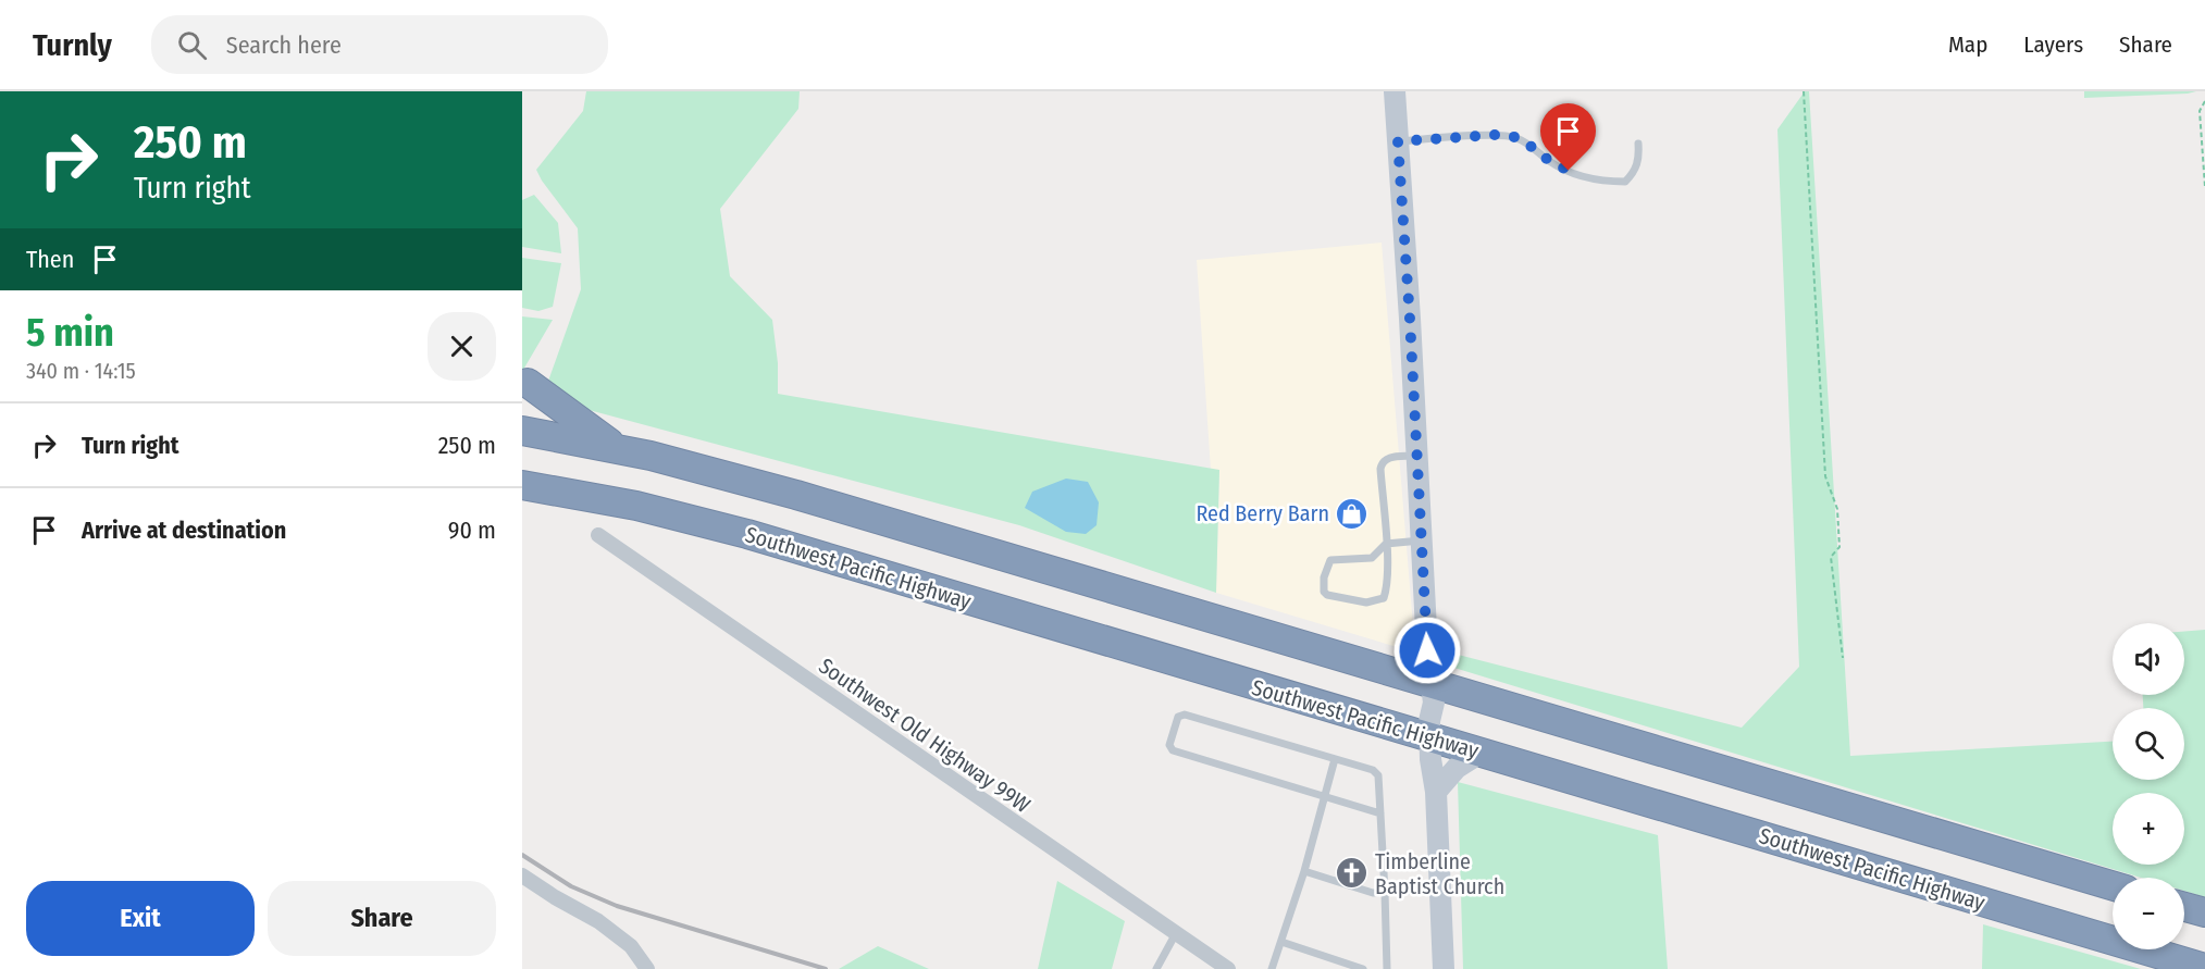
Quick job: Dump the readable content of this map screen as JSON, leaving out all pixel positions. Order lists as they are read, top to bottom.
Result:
{
  "streets": {
    "highway": ["Southwest Pacific Highway"],
    "street": ["Southwest Old Highway 99W"]
  },
  "places": {
    "shop": ["Red Berry Barn"],
    "church": ["Timberline Baptist Church"]
  },
  "page": {
    "header": "Turnly",
    "search": "Search here",
    "nav": ["Map", "Layers", "Share"],
    "turn": ["250 m", "Turn right"],
    "then": "Then",
    "heading": ["5 min", "340 m · 14:15"],
    "list": [
      {
        "name": "Turn right",
        "value": "250 m"
      },
      {
        "name": "Arrive at destination",
        "value": "90 m"
      }
    ],
    "map_buttons": ["+", "−"],
    "buttons": ["Exit", "Share"]
  }
}
